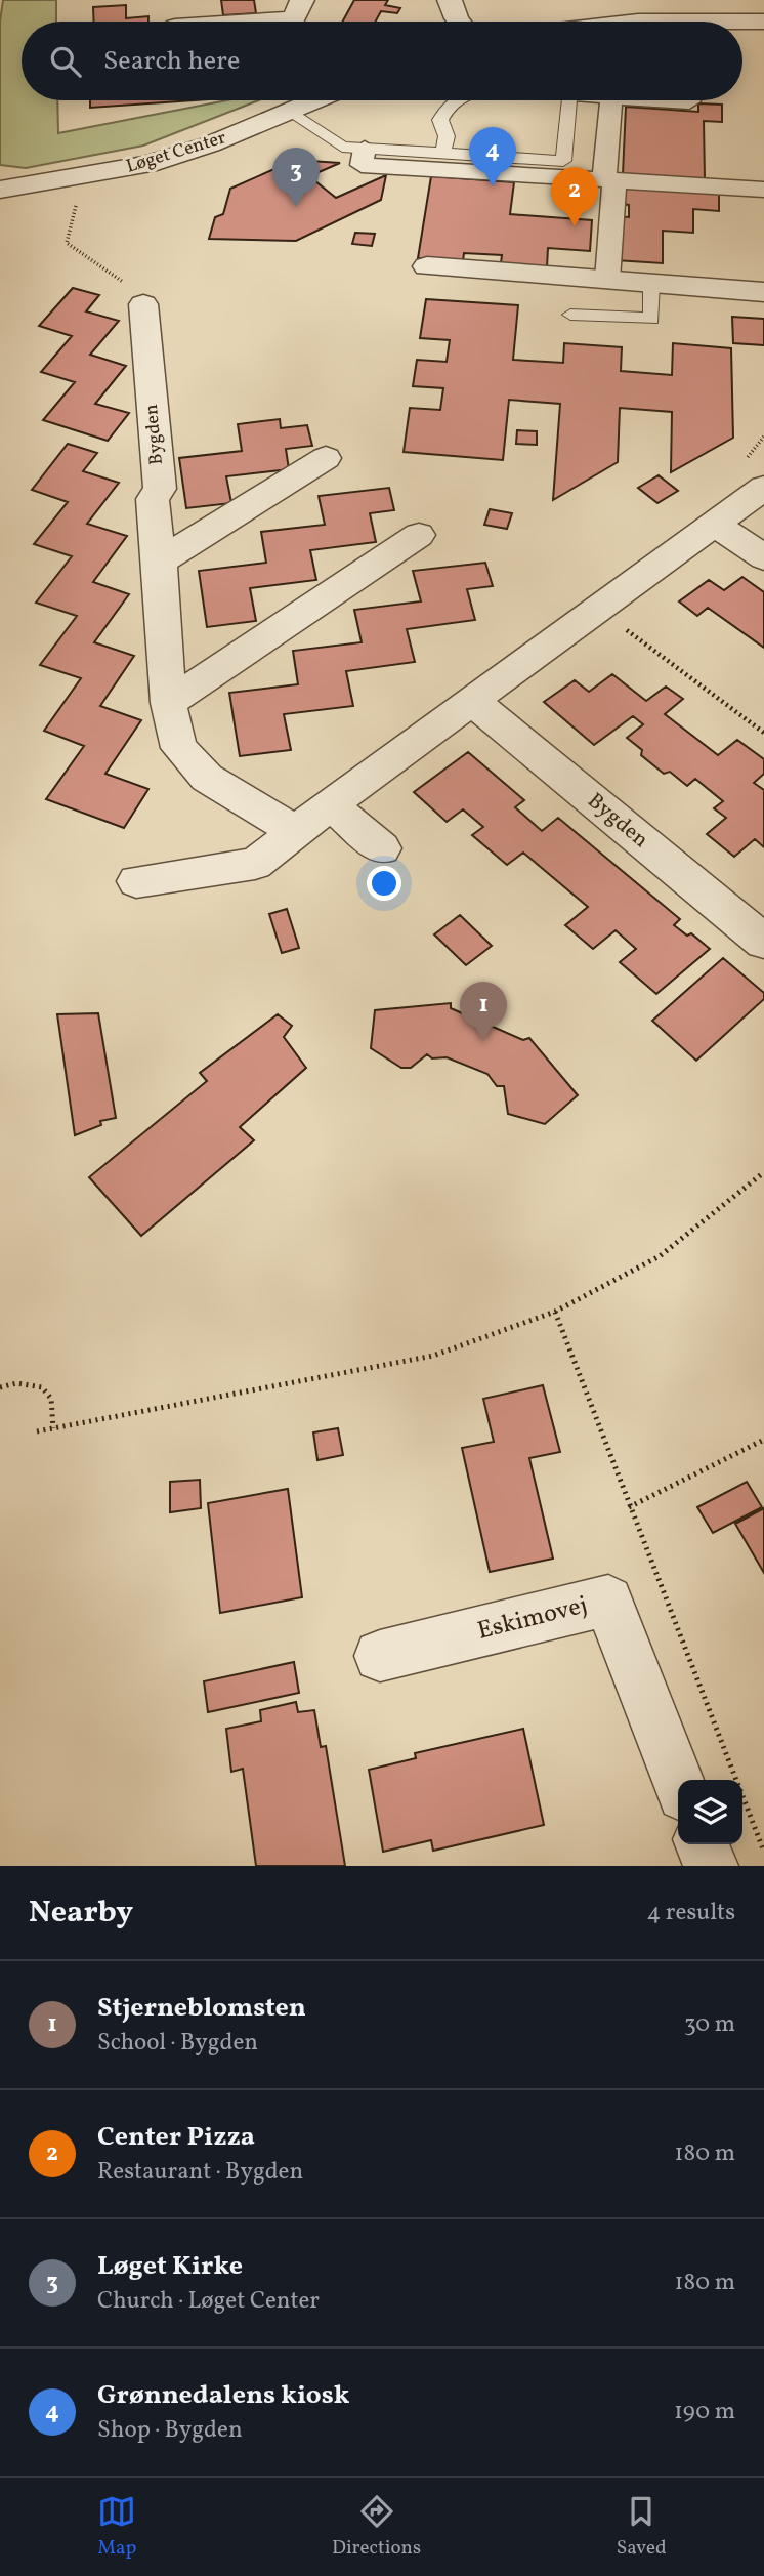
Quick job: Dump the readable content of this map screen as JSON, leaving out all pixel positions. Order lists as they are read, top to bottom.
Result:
{
  "streets": {
    "street": ["Løget Center", "Bygden", "Eskimovej"]
  },
  "page": {
    "search": "Search here",
    "pins": [
      "4",
      "3",
      "2",
      "1"
    ],
    "heading": ["Nearby", "4 results"],
    "list": [
      {
        "mark": "1",
        "name": "Stjerneblomsten",
        "note": "School · Bygden",
        "value": "30 m"
      },
      {
        "mark": "2",
        "name": "Center Pizza",
        "note": "Restaurant · Bygden",
        "value": "180 m"
      },
      {
        "mark": "3",
        "name": "Løget Kirke",
        "note": "Church · Løget Center",
        "value": "180 m"
      },
      {
        "mark": "4",
        "name": "Grønnedalens kiosk",
        "note": "Shop · Bygden",
        "value": "190 m"
      }
    ],
    "nav": ["Map", "Directions", "Saved"]
  }
}
